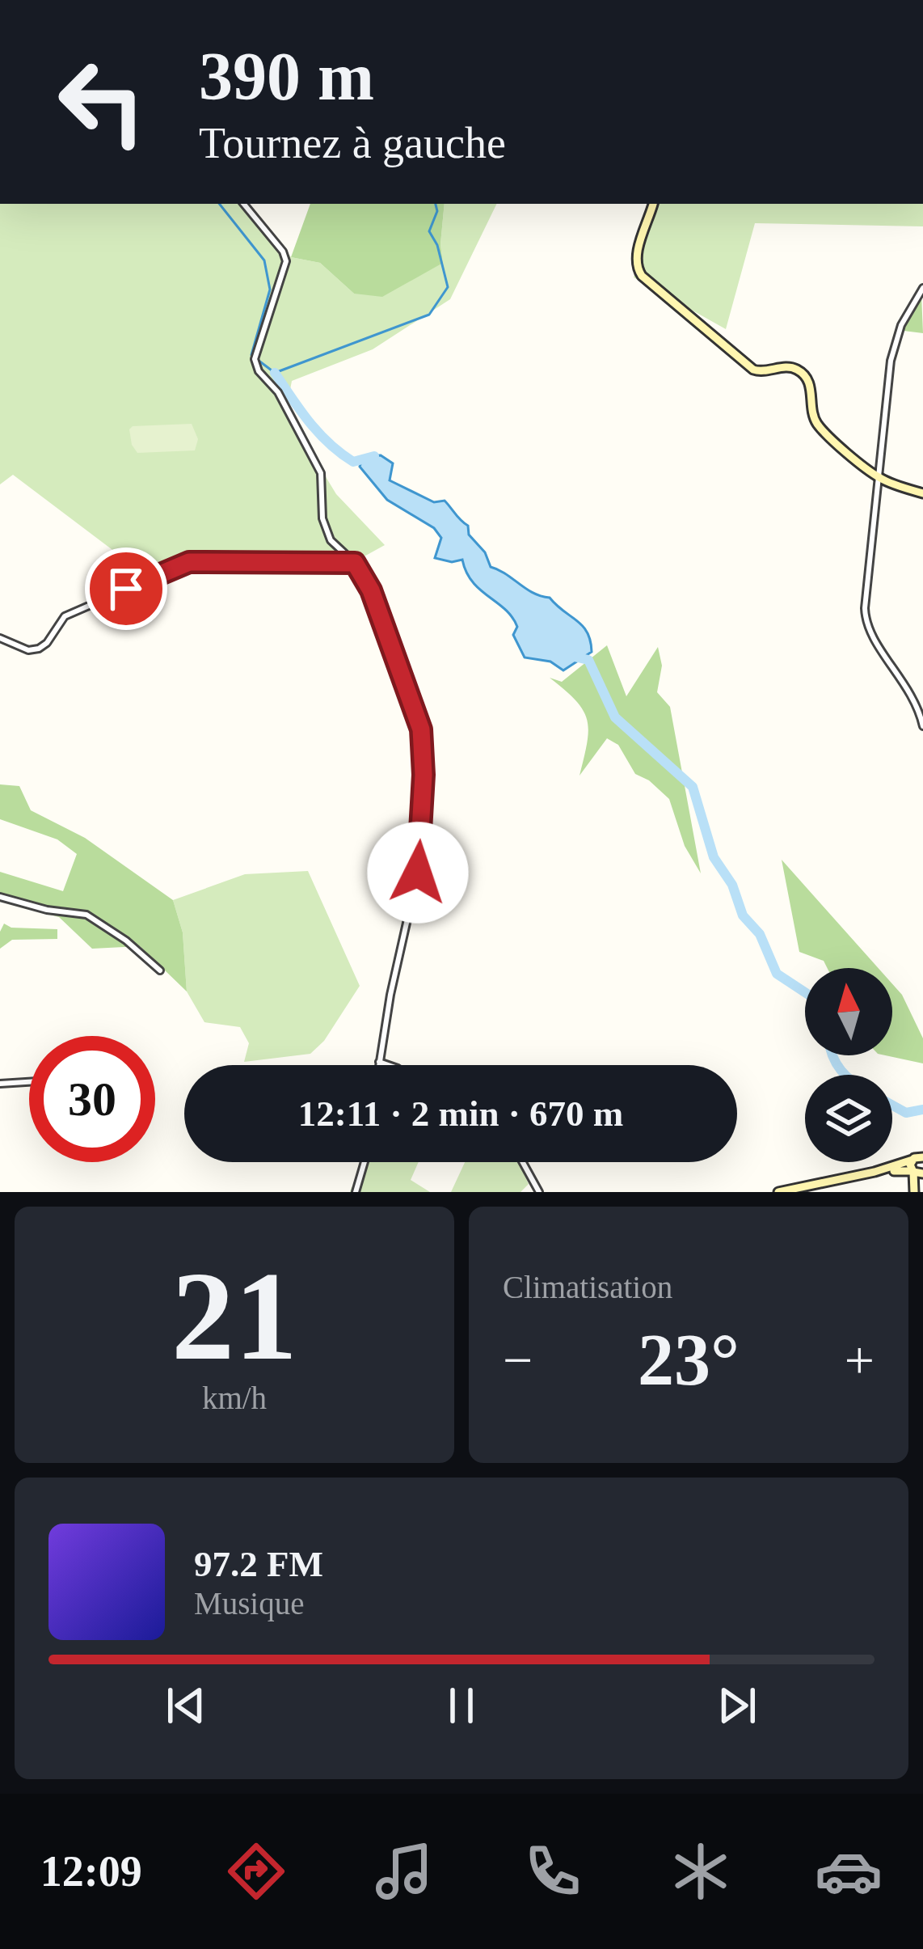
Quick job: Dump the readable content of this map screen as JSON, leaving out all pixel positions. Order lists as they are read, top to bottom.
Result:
{
  "north": "top",
  "page": {
    "turn": ["390 m", "Tournez à gauche"],
    "limit": "30",
    "trip": "12:11 · 2 min · 670 m",
    "tile": [
      ["21", "km/h"],
      "Climatisation"
    ],
    "heat": ["−", "23°", "+"],
    "song": ["97.2 FM", "Musique"],
    "tabs": "12:09"
  }
}
